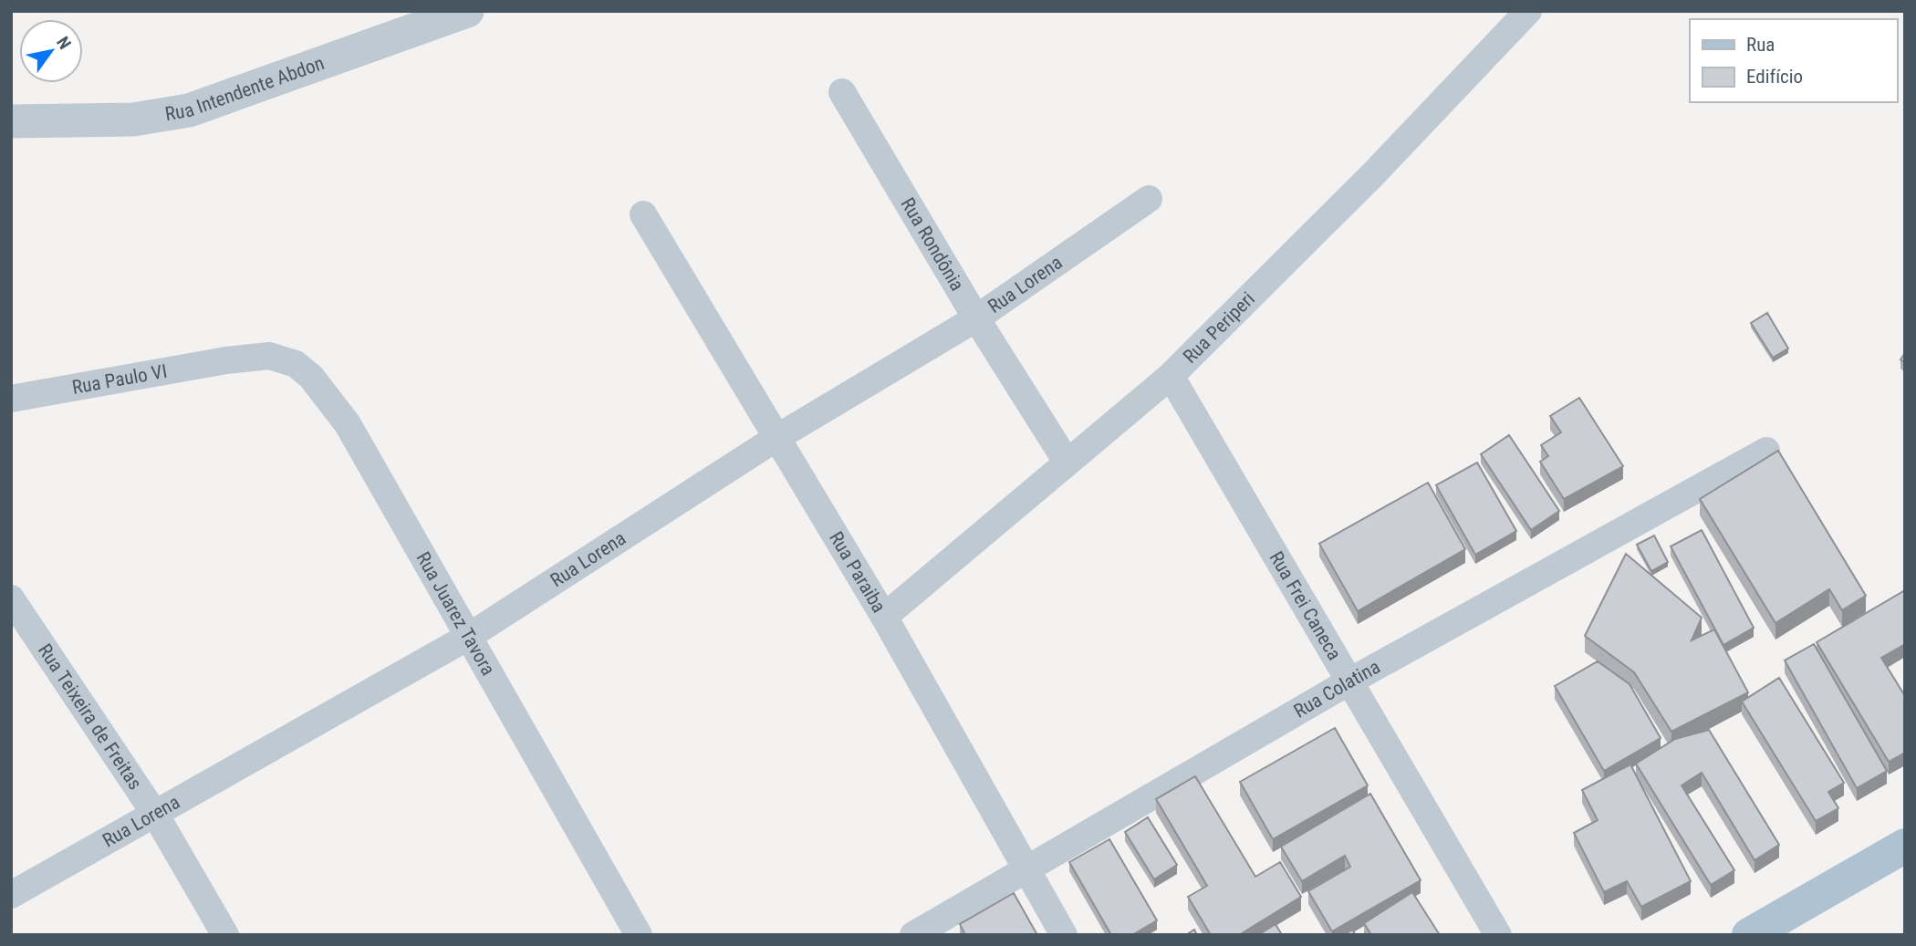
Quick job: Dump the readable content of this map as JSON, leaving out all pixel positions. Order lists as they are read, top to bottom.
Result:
{
  "streets": {
    "street": [
      "Rua Intendente Abdon",
      "Rua Rondônia",
      "Rua Lorena",
      "Rua Periperi",
      "Rua Paulo VI",
      "Rua Paraiba",
      "Rua Frei Caneca",
      "Rua Juarez Tavora",
      "Rua Colatina",
      "Rua Teixeira de Freitas"
    ]
  },
  "crossings": [
    ["Rua Rondônia", "Rua Lorena"],
    ["Rua Rondônia", "Rua Periperi"],
    ["Rua Lorena", "Rua Paraiba"],
    ["Rua Lorena", "Rua Juarez Tavora"],
    ["Rua Lorena", "Rua Teixeira de Freitas"],
    ["Rua Periperi", "Rua Paraiba"],
    ["Rua Periperi", "Rua Frei Caneca"],
    ["Rua Paulo VI", "Rua Juarez Tavora"],
    ["Rua Paraiba", "Rua Colatina"],
    ["Rua Frei Caneca", "Rua Colatina"]
  ],
  "legend": ["Rua", "Edifício"],
  "north": "top right"
}
